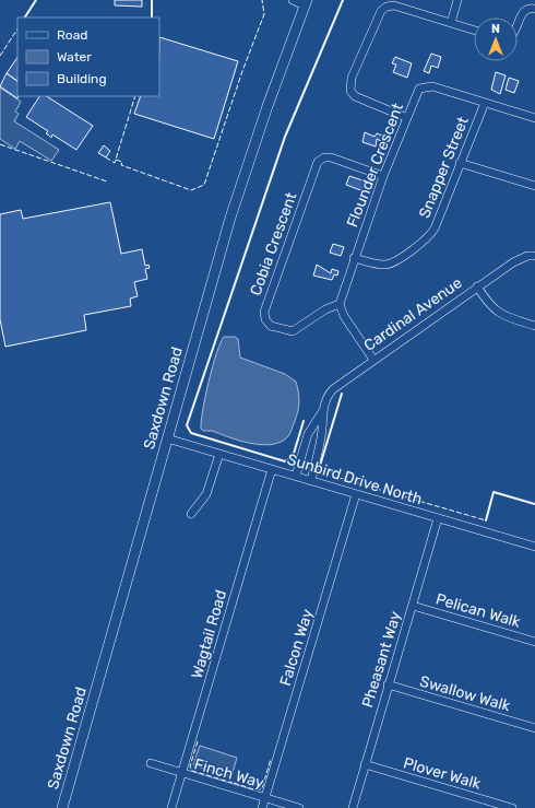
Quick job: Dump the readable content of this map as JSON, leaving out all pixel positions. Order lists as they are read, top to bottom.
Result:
{
  "streets": {
    "street": [
      "Flounder Crescent",
      "Snapper Street",
      "Cobia Crescent",
      "Cardinal Avenue",
      "Saxdown Road",
      "Sunbird Drive North",
      "Pelican Walk",
      "Wagtail Road",
      "Falcon Way",
      "Pheasant Way",
      "Swallow Walk",
      "Finch Way",
      "Plover Walk"
    ]
  },
  "crossings": [
    ["Flounder Crescent", "Snapper Street"],
    ["Flounder Crescent", "Cobia Crescent"],
    ["Cardinal Avenue", "Sunbird Drive North"],
    ["Saxdown Road", "Sunbird Drive North"],
    ["Sunbird Drive North", "Wagtail Road"],
    ["Sunbird Drive North", "Falcon Way"],
    ["Sunbird Drive North", "Pheasant Way"],
    ["Pelican Walk", "Pheasant Way"],
    ["Wagtail Road", "Finch Way"],
    ["Falcon Way", "Finch Way"],
    ["Pheasant Way", "Swallow Walk"],
    ["Pheasant Way", "Plover Walk"]
  ],
  "legend": ["Road", "Water", "Building"],
  "north": "top"
}
